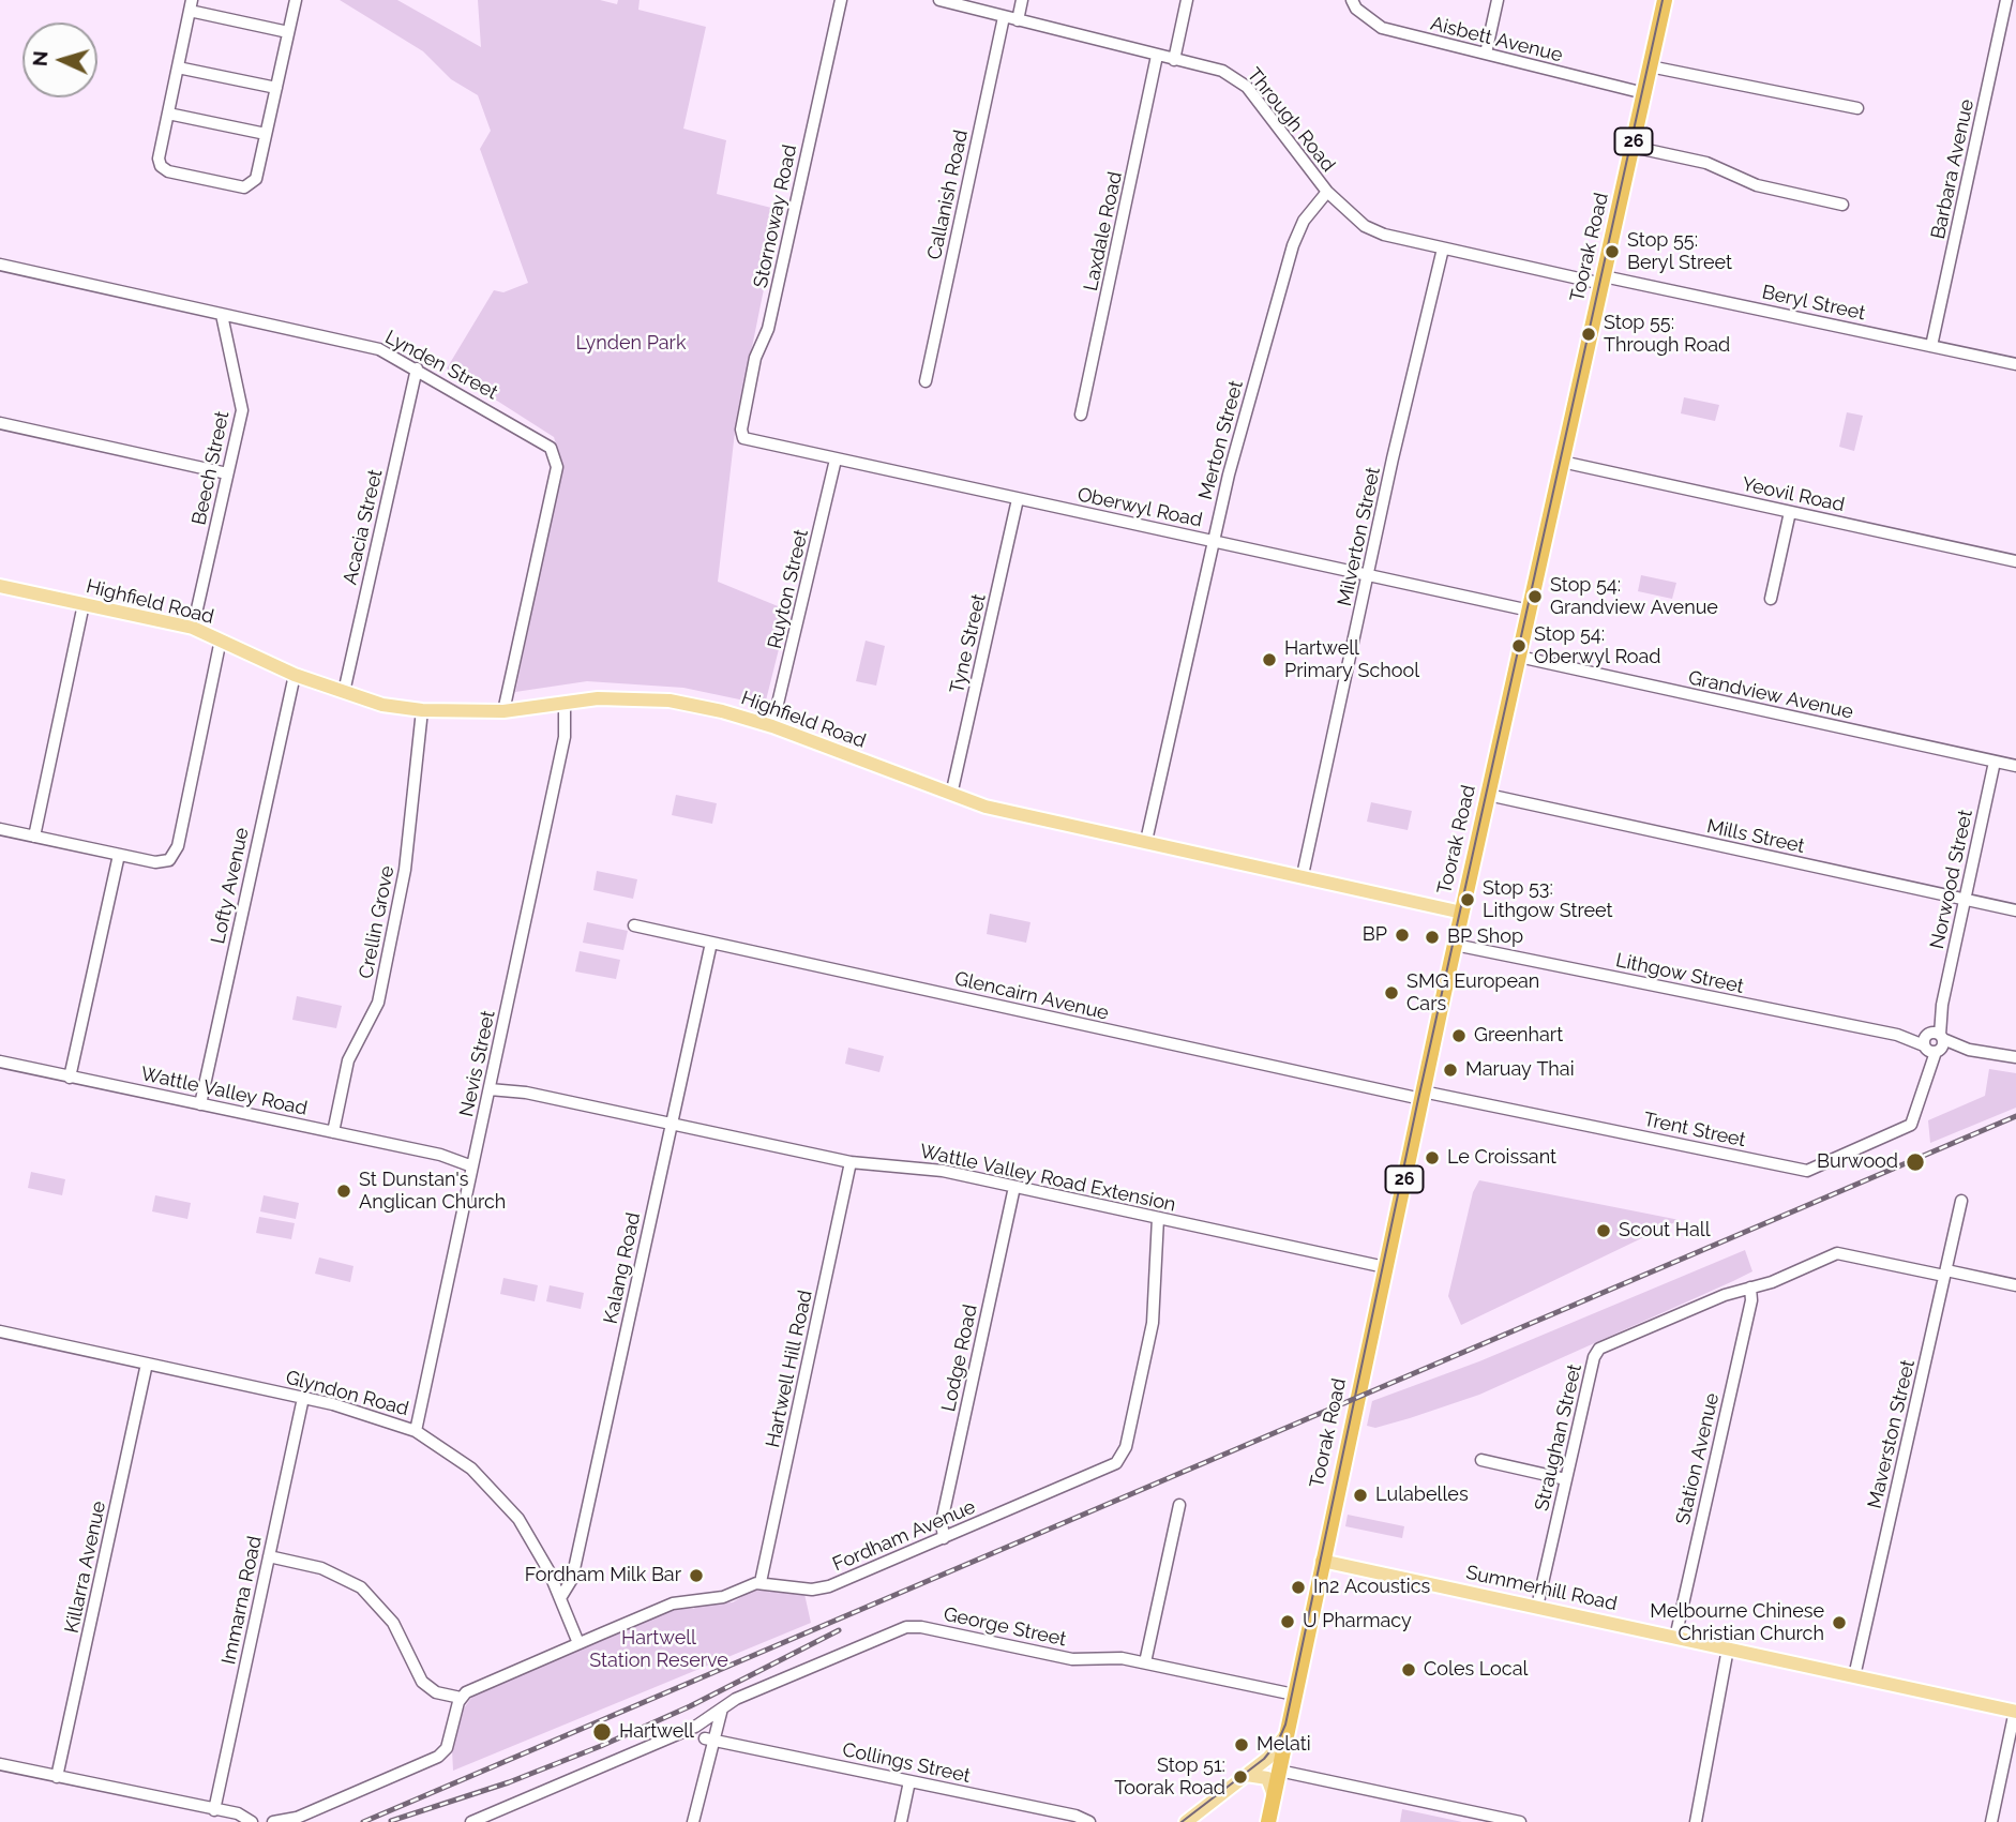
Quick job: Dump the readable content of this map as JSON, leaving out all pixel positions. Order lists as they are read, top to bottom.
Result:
{
  "streets": {
    "highway": ["26", "Toorak Road"],
    "main road": ["Highfield Road", "Summerhill Road"],
    "street": [
      "Aisbett Avenue",
      "Through Road",
      "Barbara Avenue",
      "Callanish Road",
      "Stornoway Road",
      "Laxdale Road",
      "Beryl Street",
      "Lynden Street",
      "Merton Street",
      "Beech Street",
      "Yeovil Road",
      "Oberwyl Road",
      "Acacia Street",
      "Milverton Street",
      "Ruyton Street",
      "Tyne Street",
      "Grandview Avenue",
      "Mills Street",
      "Norwood Street",
      "Lofty Avenue",
      "Crellin Grove",
      "Lithgow Street",
      "Glencairn Avenue",
      "Nevis Street",
      "Wattle Valley Road",
      "Trent Street",
      "Wattle Valley Road Extension",
      "Kalang Road",
      "Lodge Road",
      "Hartwell Hill Road",
      "Glyndon Road",
      "Maverston Street",
      "Straughan Street",
      "Station Avenue",
      "Fordham Avenue",
      "Killarra Avenue",
      "Immarna Road",
      "George Street",
      "Collings Street"
    ]
  },
  "crossings": [
    ["Aisbett Avenue", "Toorak Road"],
    ["Through Road", "Callanish Road"],
    ["Through Road", "Laxdale Road"],
    ["Through Road", "Toorak Road"],
    ["Through Road", "Beryl Street"],
    ["Through Road", "Merton Street"],
    ["Through Road", "Milverton Street"],
    ["Barbara Avenue", "Beryl Street"],
    ["Stornoway Road", "Oberwyl Road"],
    ["Toorak Road", "Beryl Street"],
    ["Toorak Road", "Yeovil Road"],
    ["Toorak Road", "Oberwyl Road"],
    ["Toorak Road", "Highfield Road"],
    ["Toorak Road", "Grandview Avenue"],
    ["Toorak Road", "Mills Street"],
    ["Toorak Road", "Lithgow Street"],
    ["Toorak Road", "Glencairn Avenue"],
    ["Toorak Road", "Trent Street"],
    ["Toorak Road", "Wattle Valley Road Extension"],
    ["Toorak Road", "Summerhill Road"],
    ["Toorak Road", "George Street"],
    ["Lynden Street", "Beech Street"],
    ["Lynden Street", "Acacia Street"],
    ["Lynden Street", "Highfield Road"],
    ["Merton Street", "Oberwyl Road"],
    ["Merton Street", "Highfield Road"],
    ["Beech Street", "Highfield Road"],
    ["Oberwyl Road", "Milverton Street"],
    ["Oberwyl Road", "Ruyton Street"],
    ["Oberwyl Road", "Tyne Street"],
    ["Acacia Street", "Highfield Road"],
    ["Milverton Street", "Highfield Road"],
    ["Ruyton Street", "Highfield Road"],
    ["Highfield Road", "Tyne Street"],
    ["Highfield Road", "Lofty Avenue"],
    ["Highfield Road", "Crellin Grove"],
    ["Highfield Road", "Nevis Street"],
    ["Grandview Avenue", "Norwood Street"],
    ["Mills Street", "Norwood Street"],
    ["Norwood Street", "Lithgow Street"],
    ["Norwood Street", "Trent Street"],
    ["Lofty Avenue", "Wattle Valley Road"],
    ["Crellin Grove", "Wattle Valley Road"],
    ["Lithgow Street", "Trent Street"],
    ["Glencairn Avenue", "Trent Street"],
    ["Glencairn Avenue", "Kalang Road"],
    ["Nevis Street", "Wattle Valley Road"],
    ["Nevis Street", "Wattle Valley Road Extension"],
    ["Nevis Street", "Glyndon Road"],
    ["Wattle Valley Road Extension", "Kalang Road"],
    ["Wattle Valley Road Extension", "Lodge Road"],
    ["Wattle Valley Road Extension", "Hartwell Hill Road"],
    ["Wattle Valley Road Extension", "Fordham Avenue"],
    ["Kalang Road", "Glyndon Road"],
    ["Lodge Road", "Fordham Avenue"],
    ["Hartwell Hill Road", "Fordham Avenue"],
    ["Glyndon Road", "Fordham Avenue"],
    ["Glyndon Road", "Killarra Avenue"],
    ["Glyndon Road", "Immarna Road"],
    ["Maverston Street", "Summerhill Road"],
    ["Straughan Street", "Station Avenue"],
    ["Straughan Street", "Summerhill Road"],
    ["Station Avenue", "Summerhill Road"]
  ],
  "parks": ["Lynden Park", "Hartwell Station Reserve"],
  "places": [
    "Stop 55: Beryl Street",
    "Stop 55: Through Road",
    "Stop 54: Grandview Avenue",
    "Stop 54: Oberwyl Road",
    "Hartwell Primary School",
    "Stop 53: Lithgow Street",
    "BP",
    "BP Shop",
    "SMG European Cars",
    "Greenhart",
    "Maruay Thai",
    "Le Croissant",
    "Burwood",
    "St Dunstan's Anglican Church",
    "Scout Hall",
    "Lulabelles",
    "Fordham Milk Bar",
    "In2 Acoustics",
    "U Pharmacy",
    "Melbourne Chinese Christian Church",
    "Coles Local",
    "Hartwell",
    "Melati",
    "Stop 51: Toorak Road"
  ],
  "north": "left"
}
